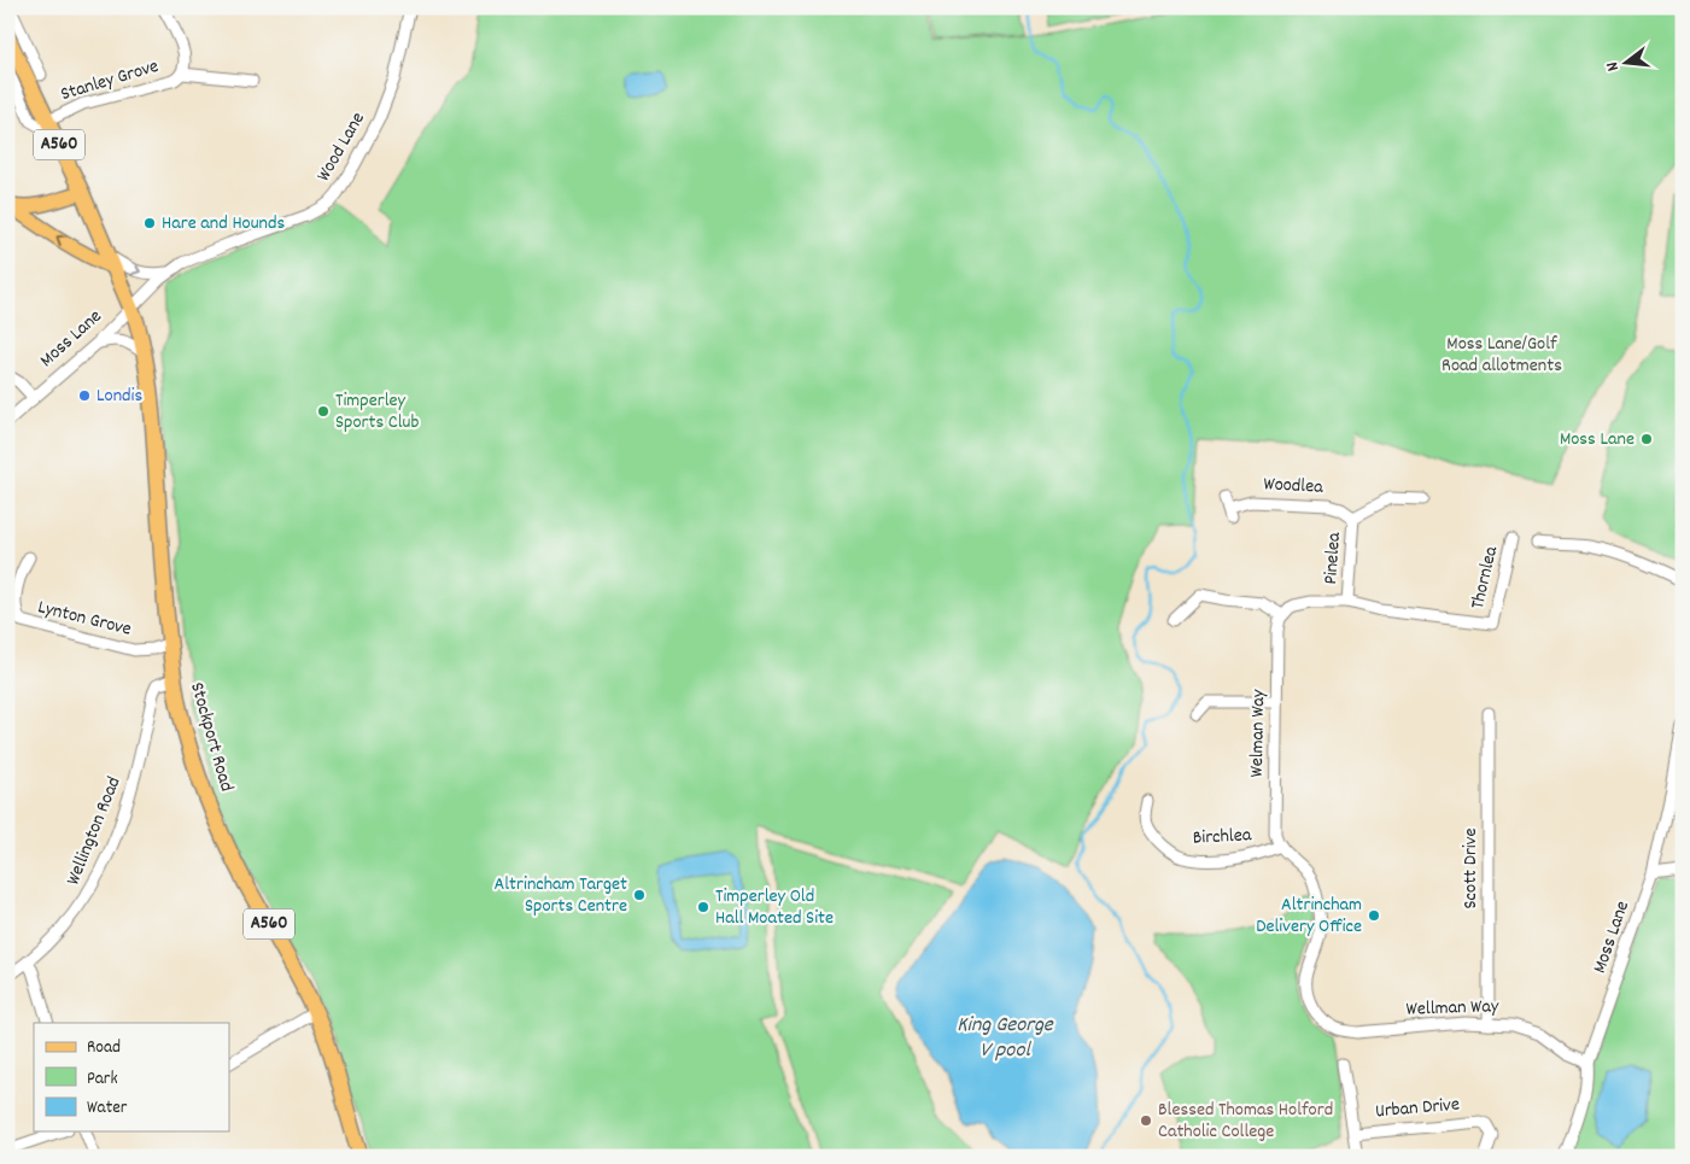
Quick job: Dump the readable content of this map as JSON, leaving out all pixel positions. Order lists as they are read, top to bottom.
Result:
{
  "streets": {
    "highway": ["A560", "Stockport Road"],
    "street": [
      "Stanley Grove",
      "Wood Lane",
      "Moss Lane",
      "Woodlea",
      "Pinelea",
      "Thornlea",
      "Lynton Grove",
      "Welman Way",
      "Wellington Road",
      "Birchlea",
      "Scott Drive",
      "Wellman Way",
      "Urban Drive"
    ]
  },
  "crossings": [
    ["Stanley Grove", "A560"],
    ["A560", "Stockport Road"],
    ["Wood Lane", "Moss Lane"],
    ["Wood Lane", "Stockport Road"],
    ["Moss Lane", "Stockport Road"],
    ["Moss Lane", "Wellman Way"],
    ["Woodlea", "Pinelea"],
    ["Pinelea", "Thornlea"],
    ["Lynton Grove", "Stockport Road"],
    ["Welman Way", "Birchlea"],
    ["Welman Way", "Wellman Way"],
    ["Stockport Road", "Wellington Road"],
    ["Birchlea", "Wellman Way"],
    ["Scott Drive", "Wellman Way"]
  ],
  "water": ["King George V pool"],
  "parks": ["Moss Lane/Golf Road allotments"],
  "places": [
    "Hare and Hounds",
    "Londis",
    "Timperley Sports Club",
    "Moss Lane",
    "Altrincham Target Sports Centre",
    "Timperley Old Hall Moated Site",
    "Altrincham Delivery Office",
    "Blessed Thomas Holford Catholic College"
  ],
  "legend": ["Road", "Park", "Water"],
  "north": "left"
}
